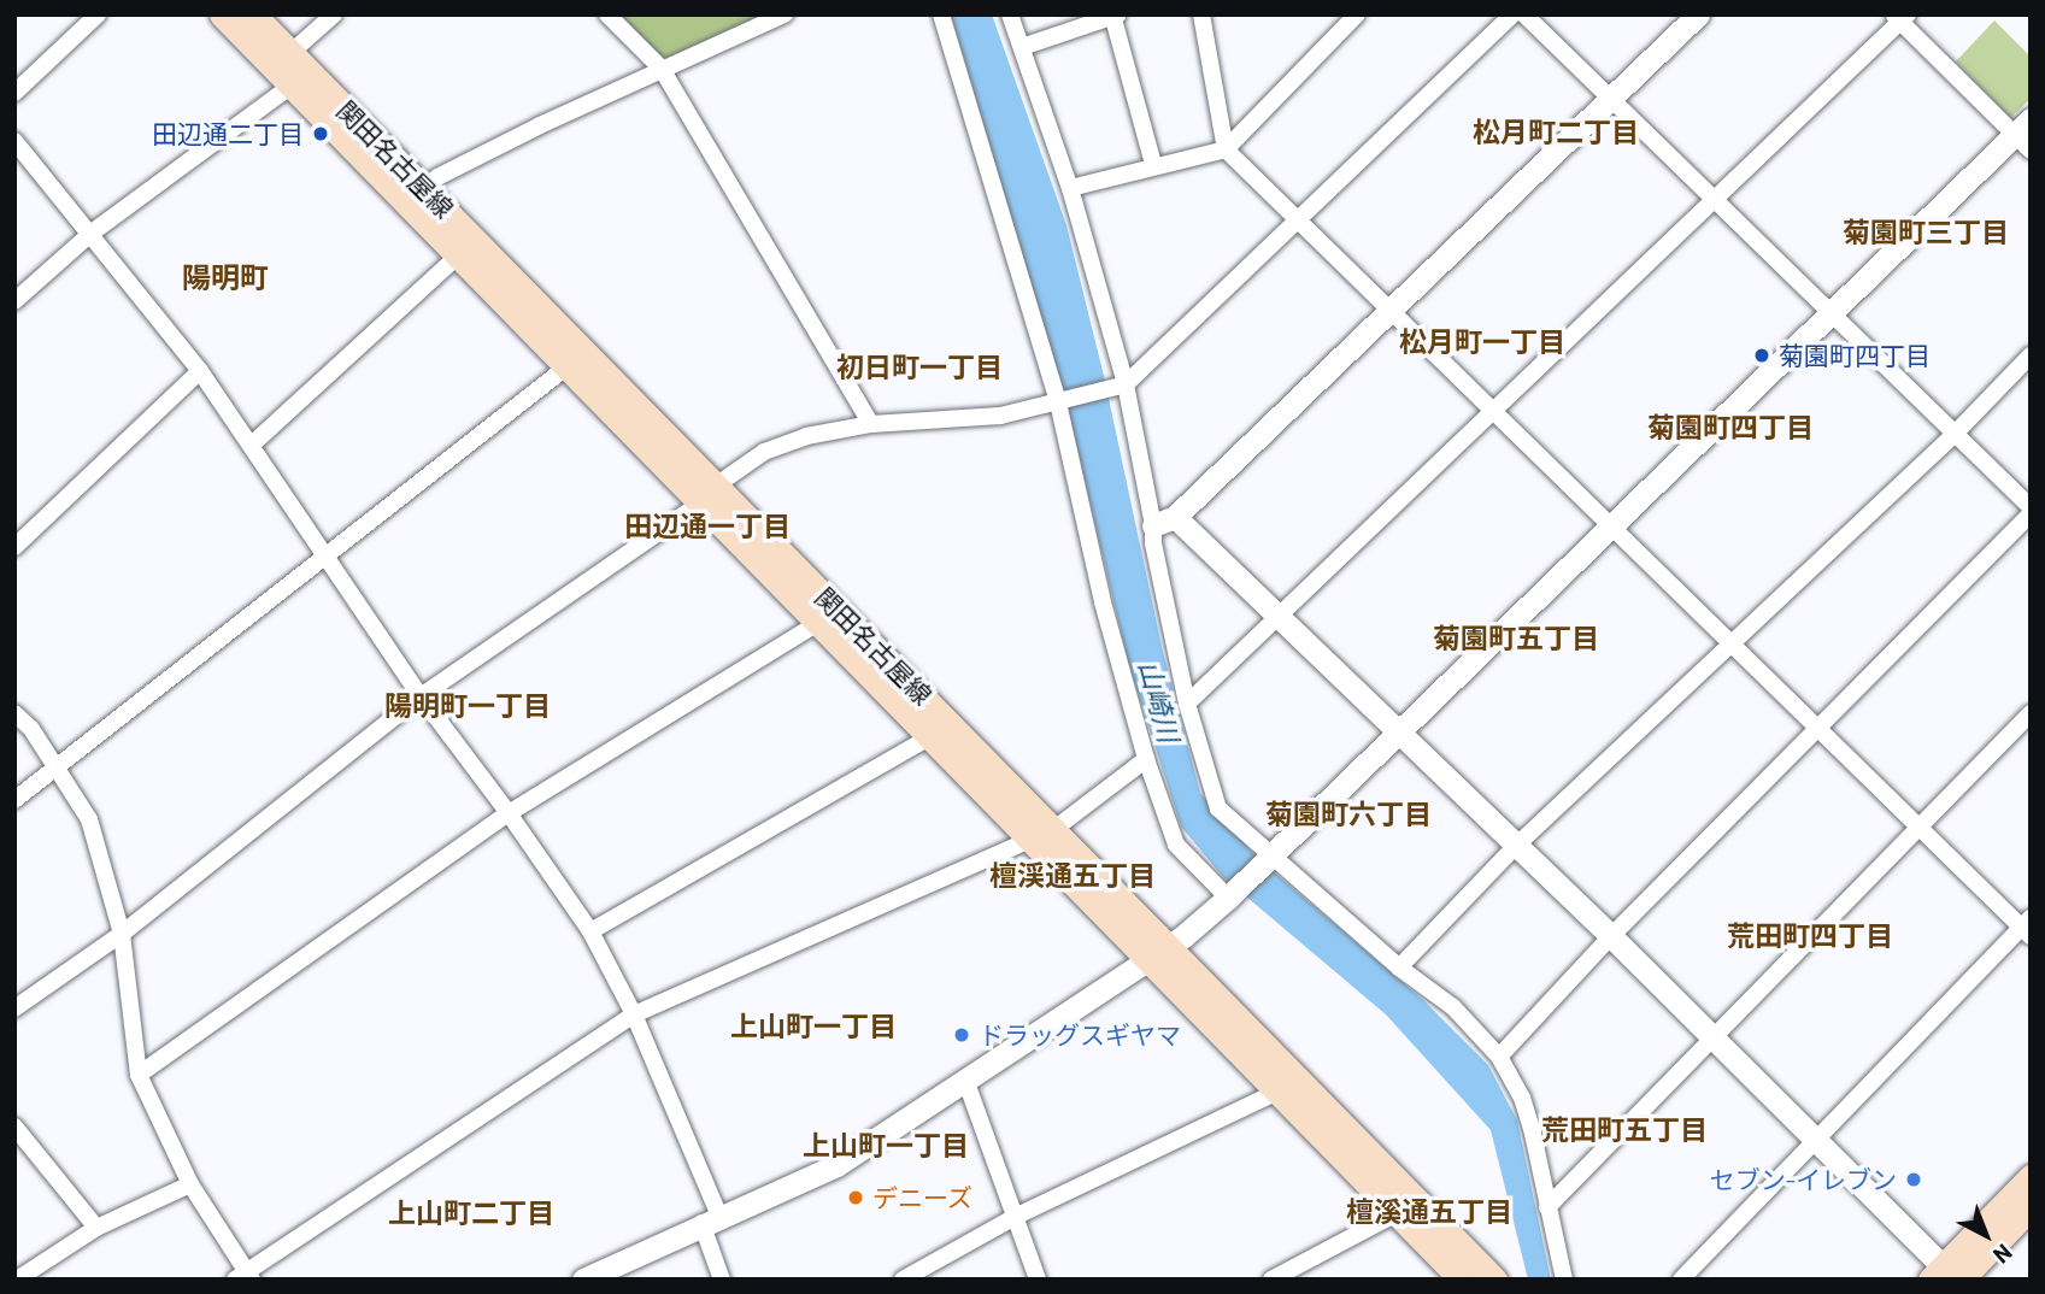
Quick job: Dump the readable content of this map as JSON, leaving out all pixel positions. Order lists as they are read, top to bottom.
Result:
{
  "streets": {
    "main road": ["関田名古屋線"]
  },
  "districts": [
    "松月町二丁目",
    "菊園町三丁目",
    "陽明町",
    "松月町一丁目",
    "初日町一丁目",
    "菊園町四丁目",
    "田辺通一丁目",
    "菊園町五丁目",
    "陽明町一丁目",
    "菊園町六丁目",
    "檀渓通五丁目",
    "荒田町四丁目",
    "上山町一丁目",
    "荒田町五丁目",
    "上山町一丁目",
    "檀溪通五丁目",
    "上山町二丁目"
  ],
  "water": ["山崎川"],
  "places": [
    "田辺通二丁目",
    "菊園町四丁目",
    "ドラッグスギヤマ",
    "セブン-イレブン",
    "デニーズ"
  ],
  "north": "bottom right"
}
